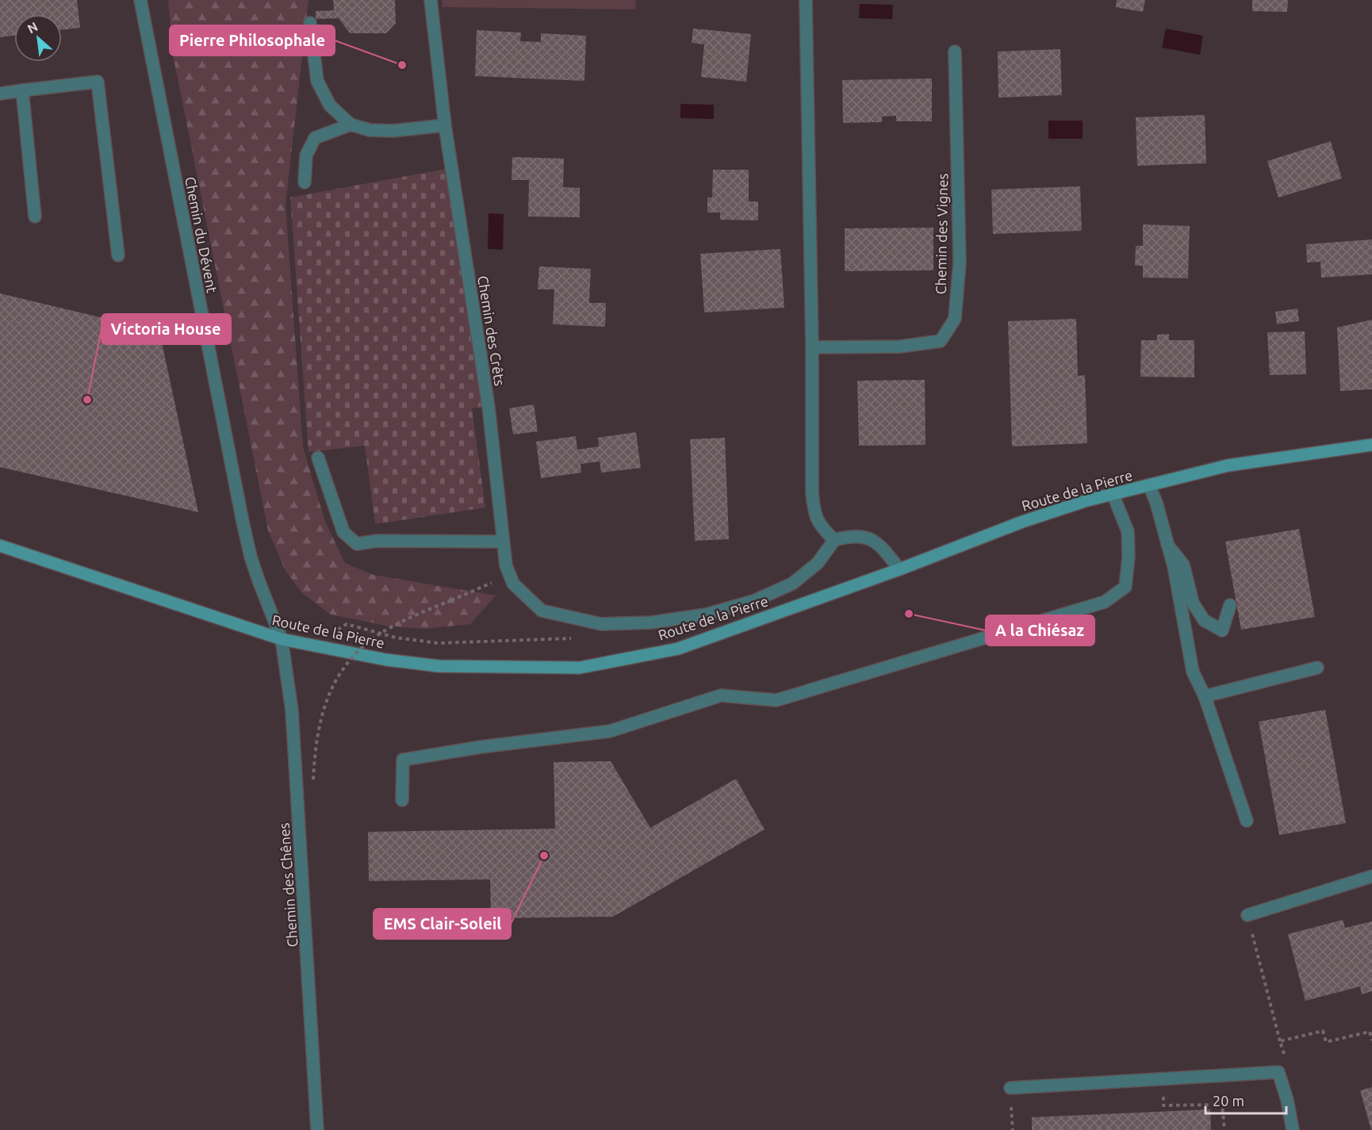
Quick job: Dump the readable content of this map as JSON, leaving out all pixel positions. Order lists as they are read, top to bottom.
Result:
{
  "streets": {
    "main road": ["Route de la Pierre"],
    "street": [
      "Chemin des Vignes",
      "Chemin du Dévent",
      "Chemin des Crêts",
      "Chemin des Chênes"
    ]
  },
  "crossings": [
    ["Chemin du Dévent", "Route de la Pierre"],
    ["Chemin du Dévent", "Chemin des Chênes"],
    ["Route de la Pierre", "Chemin des Chênes"]
  ],
  "places": [
    "Pierre Philosophale",
    "Victoria House",
    "A la Chiésaz",
    "EMS Clair-Soleil"
  ],
  "scale_bar": "20 m",
  "north": "top left"
}
